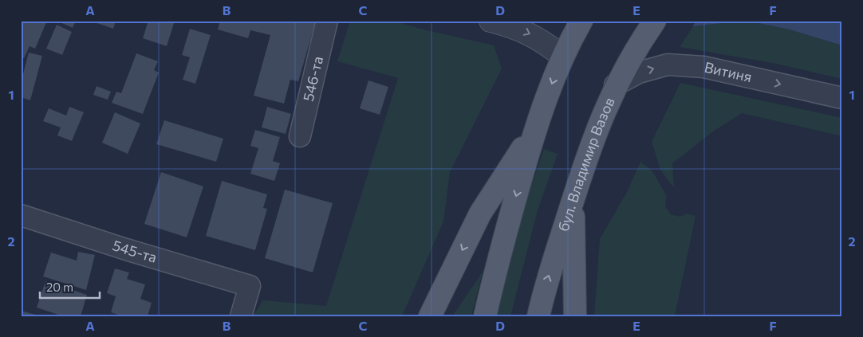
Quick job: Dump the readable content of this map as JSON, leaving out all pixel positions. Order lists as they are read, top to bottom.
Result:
{
  "streets": {
    "main road": ["бул. Владимир Вазов"],
    "street": ["Витиня", "546-та", "545-та"]
  },
  "crossings": [
    ["Витиня", "бул. Владимир Вазов"]
  ],
  "one_way": ["Витиня"],
  "scale_bar": "20 m",
  "grid": {
    "columns": [
      "A",
      "B",
      "C",
      "D",
      "E",
      "F"
    ],
    "rows": ["1", "2"]
  }
}
